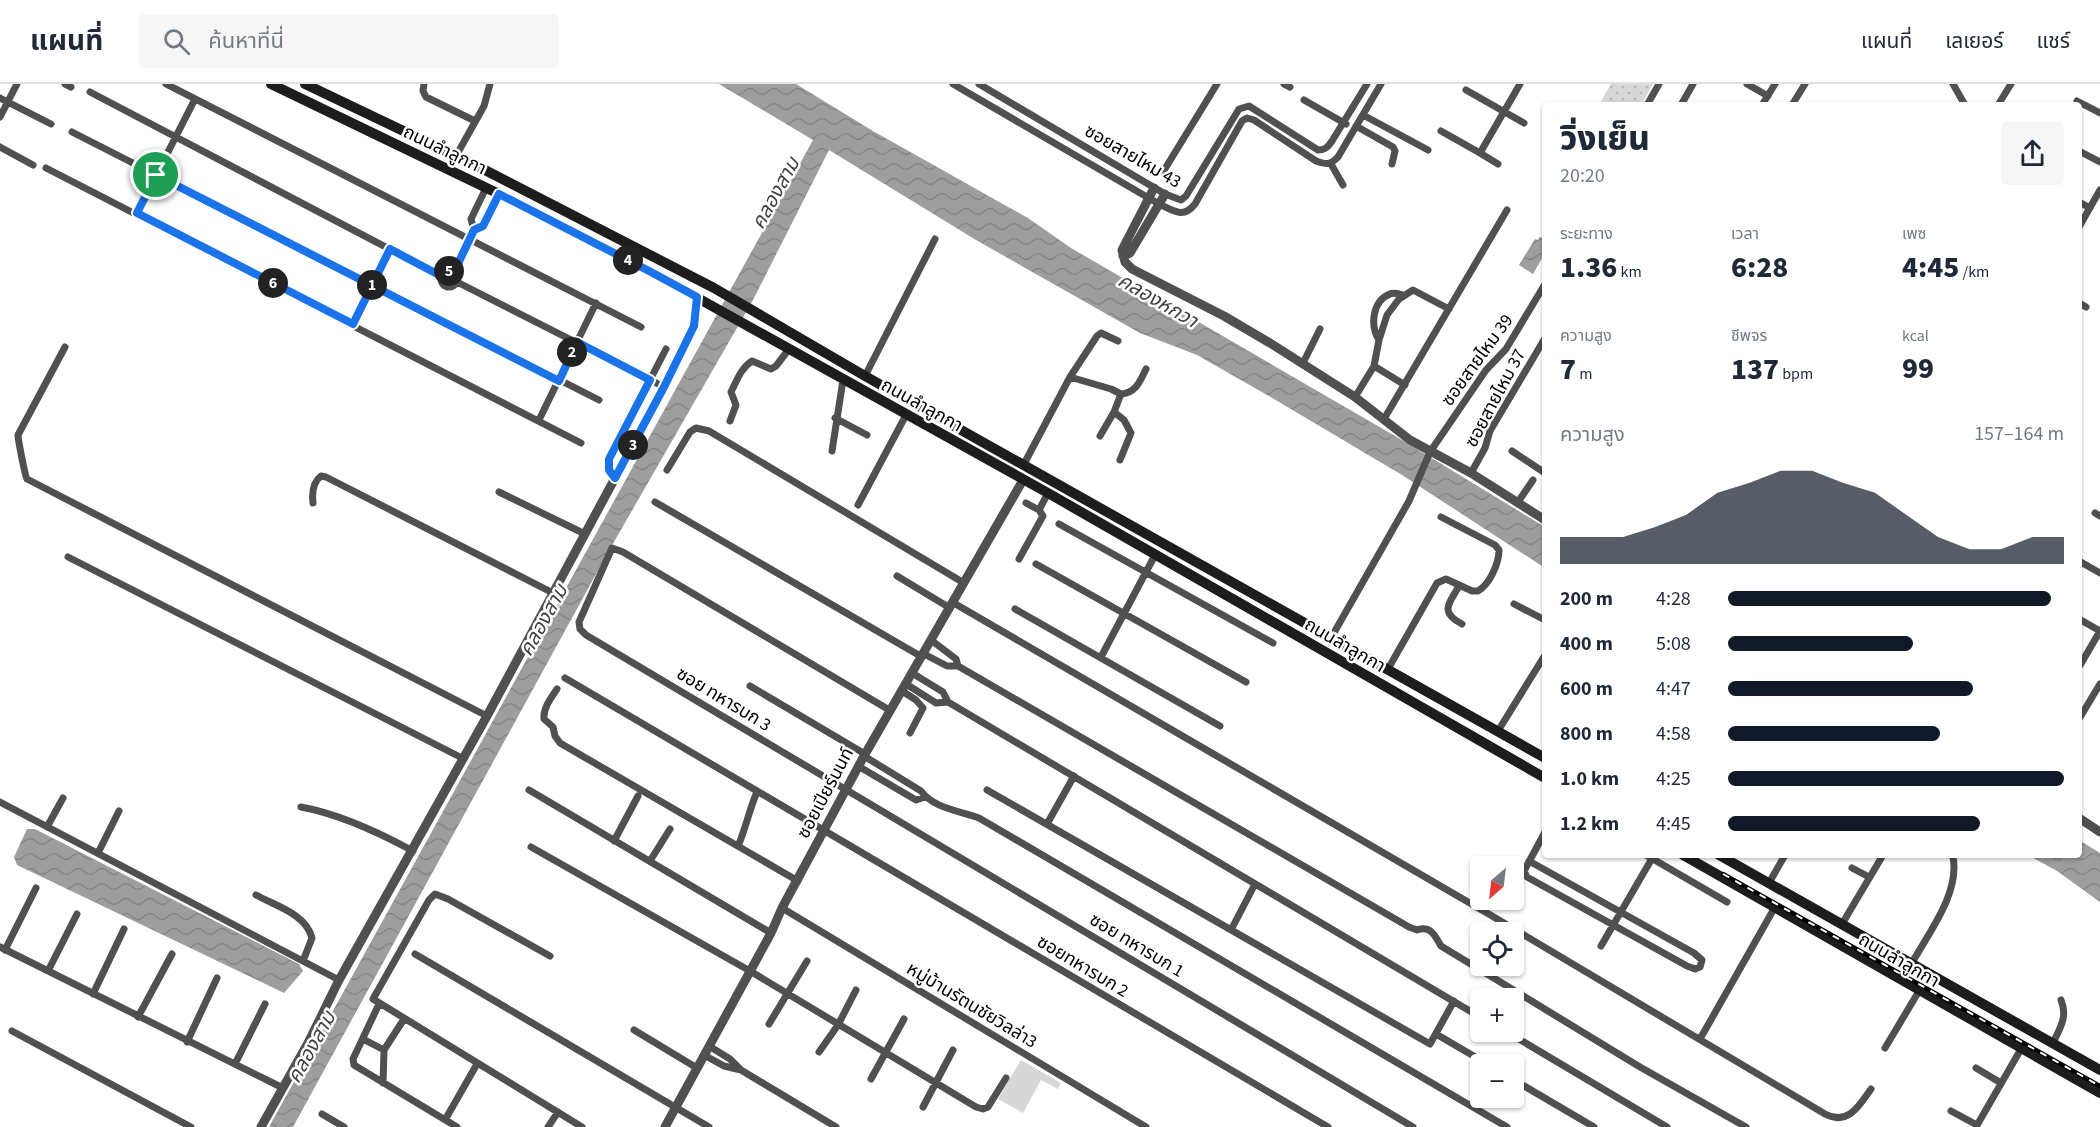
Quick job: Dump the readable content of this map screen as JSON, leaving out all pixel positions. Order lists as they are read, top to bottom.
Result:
{
  "streets": {
    "main road": ["ถนนลำลูกกา"],
    "street": [
      "ซอยสายไหม 43",
      "ซอยสายไหม 39",
      "ซอยสายไหม 37",
      "ซอย ทหารบก 3",
      "ซอยเปียร์นนท์",
      "ซอย ทหารบก 1",
      "ซอยทหารบก 2",
      "หมู่บ้านรัตนชัยวิลล่า3"
    ]
  },
  "crossings": [
    ["ถนนลำลูกกา", "ซอยสายไหม 39"],
    ["ถนนลำลูกกา", "ซอยเปียร์นนท์"],
    ["ซอย ทหารบก 3", "ซอยเปียร์นนท์"],
    ["ซอย ทหารบก 3", "ซอย ทหารบก 1"],
    ["ซอยเปียร์นนท์", "ซอย ทหารบก 1"],
    ["ซอยเปียร์นนท์", "ซอยทหารบก 2"],
    ["ซอยเปียร์นนท์", "หมู่บ้านรัตนชัยวิลล่า3"]
  ],
  "water": ["คลองสาม", "คลองหกวา"],
  "north": "bottom left",
  "page": {
    "header": "แผนที่",
    "search": "ค้นหาที่นี่",
    "nav": ["แผนที่", "เลเยอร์", "แชร์"],
    "heading": ["วิ่งเย็น", "20:20"],
    "stats": [
      ["ระยะทาง", "1.36 km"],
      ["เวลา", "6:28"],
      ["เพซ", "4:45 /km"],
      ["ความสูง", "7 m"],
      ["ชีพจร", "137 bpm"],
      ["kcal", "99"]
    ],
    "pins": [
      "4",
      "5",
      "6",
      "1",
      "2",
      "3"
    ],
    "chart": ["ความสูง", "157–164 m"],
    "list": [
      {
        "name": "200 m",
        "note": "4:28"
      },
      {
        "name": "400 m",
        "note": "5:08"
      },
      {
        "name": "600 m",
        "note": "4:47"
      },
      {
        "name": "800 m",
        "note": "4:58"
      },
      {
        "name": "1.0 km",
        "note": "4:25"
      },
      {
        "name": "1.2 km",
        "note": "4:45"
      }
    ],
    "map_buttons": ["+", "−"]
  }
}
